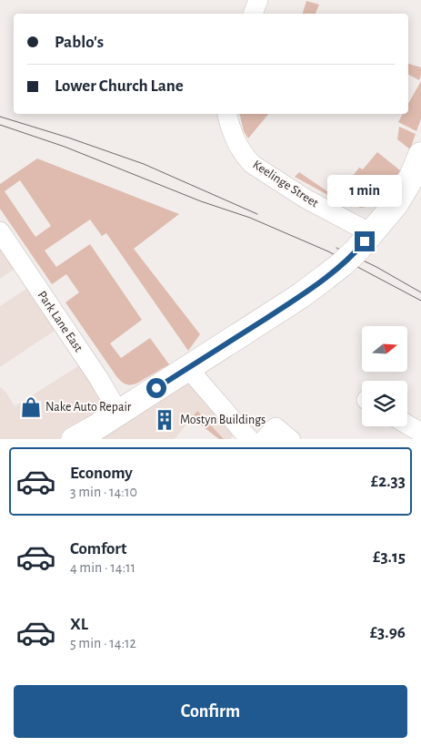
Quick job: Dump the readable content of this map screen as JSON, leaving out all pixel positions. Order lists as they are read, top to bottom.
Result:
{
  "streets": {
    "street": ["Keelinge Street", "Park Lane East"]
  },
  "places": {
    "shop": ["Nake Auto Repair"],
    "building": ["Mostyn Buildings"]
  },
  "north": "right",
  "page": {
    "banner": ["Pablo's", "Lower Church Lane"],
    "bubble": "1 min",
    "list": [
      {
        "name": "Economy",
        "note": "3 min · 14:10",
        "value": "£2.33"
      },
      {
        "name": "Comfort",
        "note": "4 min · 14:11",
        "value": "£3.15"
      },
      {
        "name": "XL",
        "note": "5 min · 14:12",
        "value": "£3.96"
      }
    ],
    "buttons": "Confirm"
  }
}
